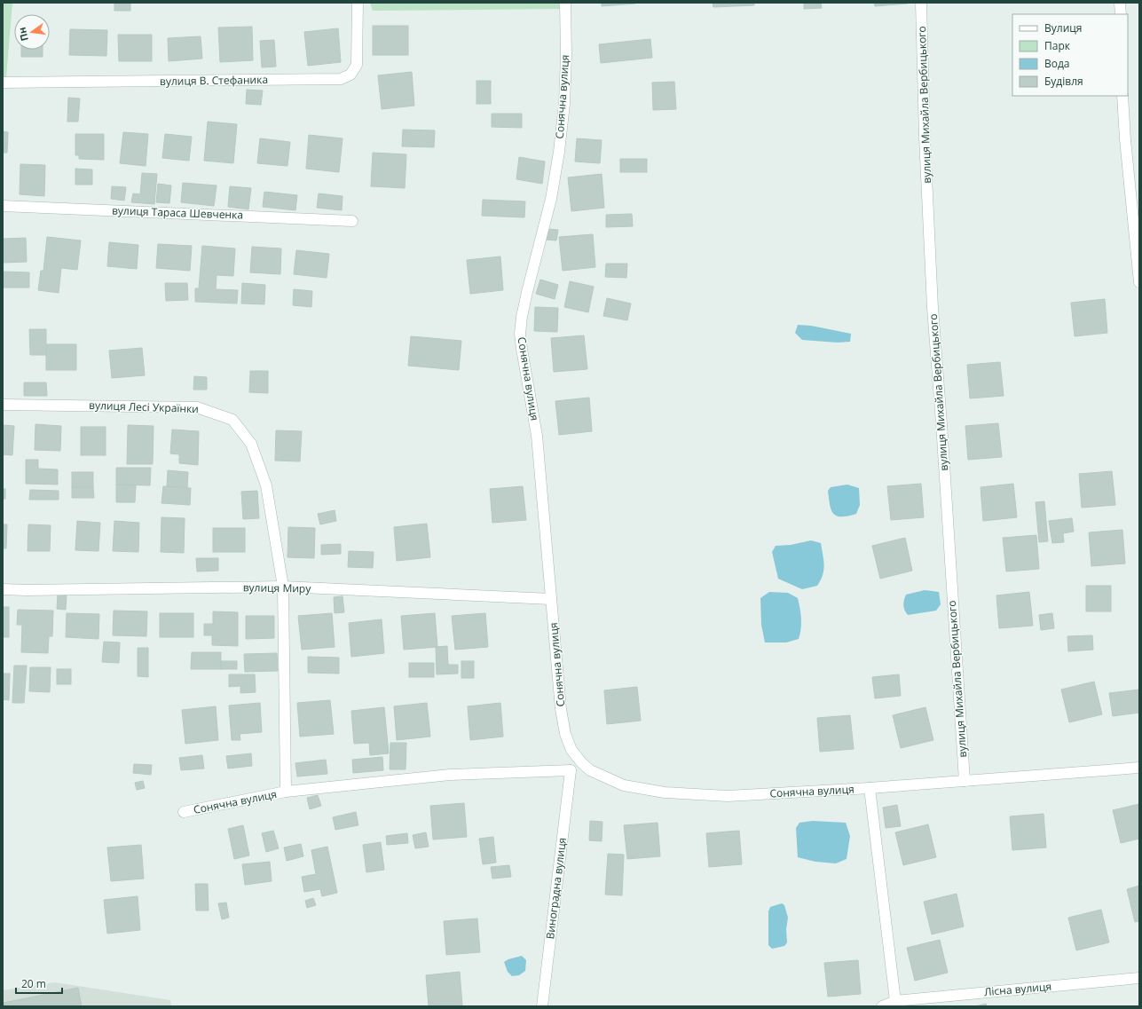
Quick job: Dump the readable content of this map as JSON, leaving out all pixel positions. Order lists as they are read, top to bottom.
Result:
{
  "streets": {
    "street": [
      "вулиця В. Стефаника",
      "Сонячна вулиця",
      "вулиця Михайла Вербицького",
      "вулиця Тараса Шевченка",
      "вулиця Лесі Українки",
      "вулиця Миру",
      "Виноградна вулиця",
      "Лісна вулиця"
    ]
  },
  "crossings": [
    ["Сонячна вулиця", "вулиця Михайла Вербицького"],
    ["Сонячна вулиця", "вулиця Лесі Українки"],
    ["Сонячна вулиця", "вулиця Миру"],
    ["Сонячна вулиця", "Виноградна вулиця"],
    ["вулиця Лесі Українки", "вулиця Миру"]
  ],
  "legend": [
    "Вулиця",
    "Парк",
    "Вода",
    "Будівля"
  ],
  "scale_bar": "20 m",
  "north": "left"
}
